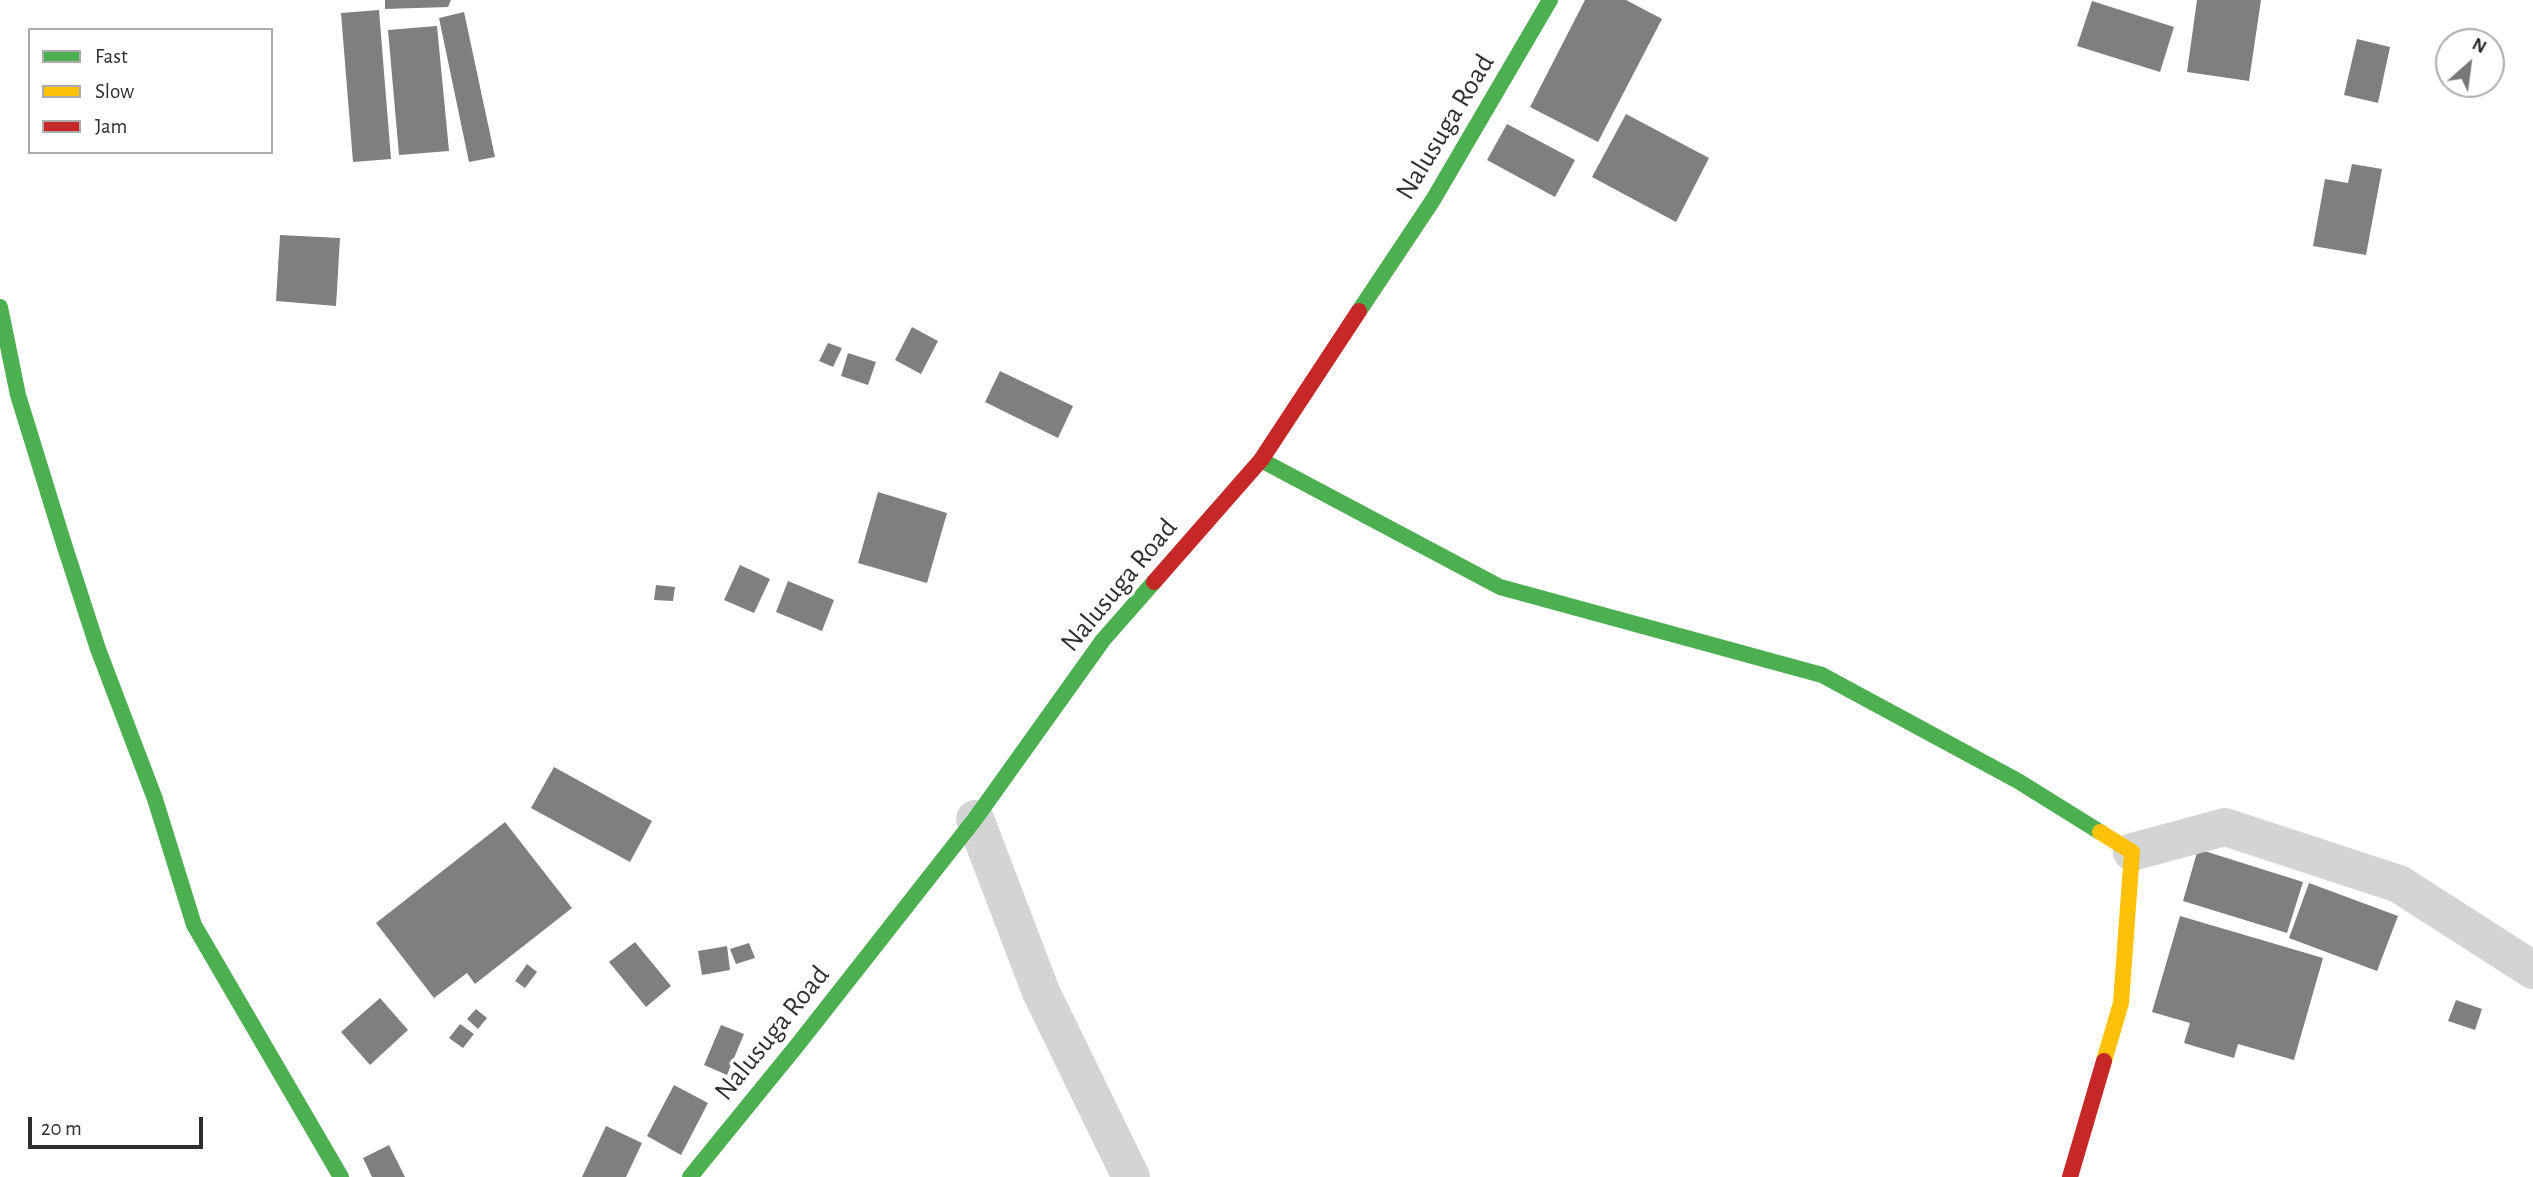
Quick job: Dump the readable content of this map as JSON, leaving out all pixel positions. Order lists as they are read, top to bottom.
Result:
{
  "streets": {
    "street": ["Nalusuga Road"]
  },
  "legend": ["Fast", "Slow", "Jam"],
  "scale_bar": "20 m",
  "north": "top right"
}
